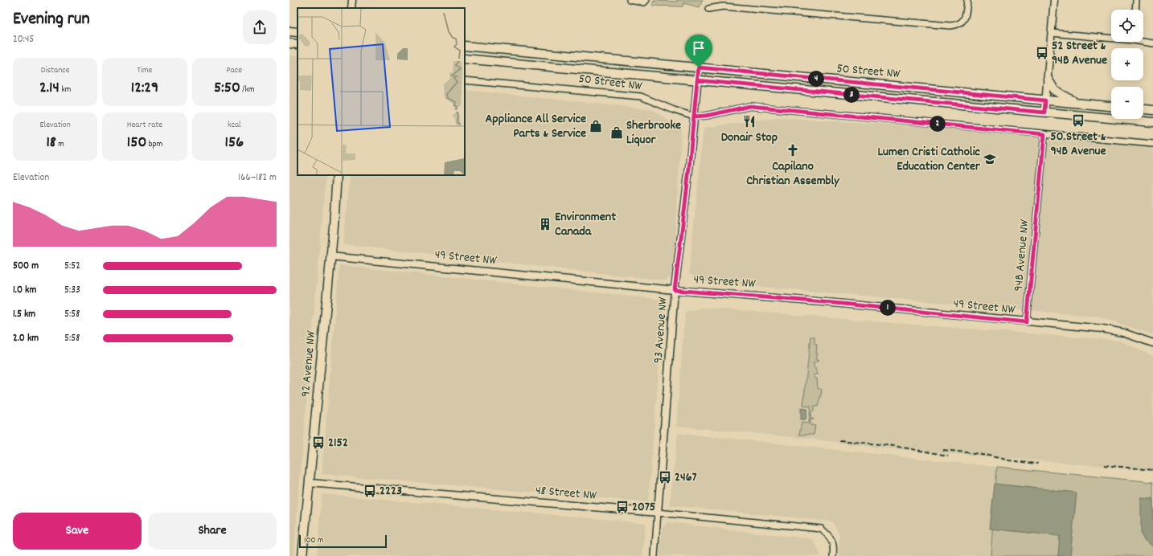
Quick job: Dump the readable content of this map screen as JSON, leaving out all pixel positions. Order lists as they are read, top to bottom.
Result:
{
  "streets": {
    "main road": ["50 Street NW", "92 Avenue NW"],
    "street": [
      "94B Avenue NW",
      "49 Street NW",
      "93 Avenue NW",
      "48 Street NW"
    ]
  },
  "crossings": [
    ["50 Street NW", "94B Avenue NW"],
    ["50 Street NW", "93 Avenue NW"],
    ["94B Avenue NW", "49 Street NW"],
    ["49 Street NW", "93 Avenue NW"],
    ["49 Street NW", "92 Avenue NW"],
    ["93 Avenue NW", "48 Street NW"],
    ["92 Avenue NW", "48 Street NW"]
  ],
  "places": {
    "bus stop": [
      "52 Street & 94B Avenue",
      "50 Street & 94B Avenue",
      "2152",
      "2467",
      "2223",
      "2075"
    ],
    "restaurant": ["Donair Stop"],
    "shop": ["Appliance All Service Parts & Service", "Sherbrooke Liquor"],
    "church": ["Capilano Christian Assembly"],
    "school or university": ["Lumen Cristi Catholic Education Center"],
    "building": ["Environment Canada"]
  },
  "scale_bar": "100 m",
  "page": {
    "heading": ["Evening run", "20:45"],
    "map_buttons": ["+", "−"],
    "stats": [
      ["Distance", "2.14 km"],
      ["Time", "12:29"],
      ["Pace", "5:50 /km"],
      ["Elevation", "18 m"],
      ["Heart rate", "150 bpm"],
      ["kcal", "156"]
    ],
    "pins": [
      "4",
      "3",
      "2",
      "1"
    ],
    "chart": ["Elevation", "166–182 m"],
    "list": [
      {
        "name": "500 m",
        "note": "5:52"
      },
      {
        "name": "1.0 km",
        "note": "5:33"
      },
      {
        "name": "1.5 km",
        "note": "5:58"
      },
      {
        "name": "2.0 km",
        "note": "5:58"
      }
    ],
    "buttons": ["Save", "Share"],
    "scale": "100 m"
  }
}
